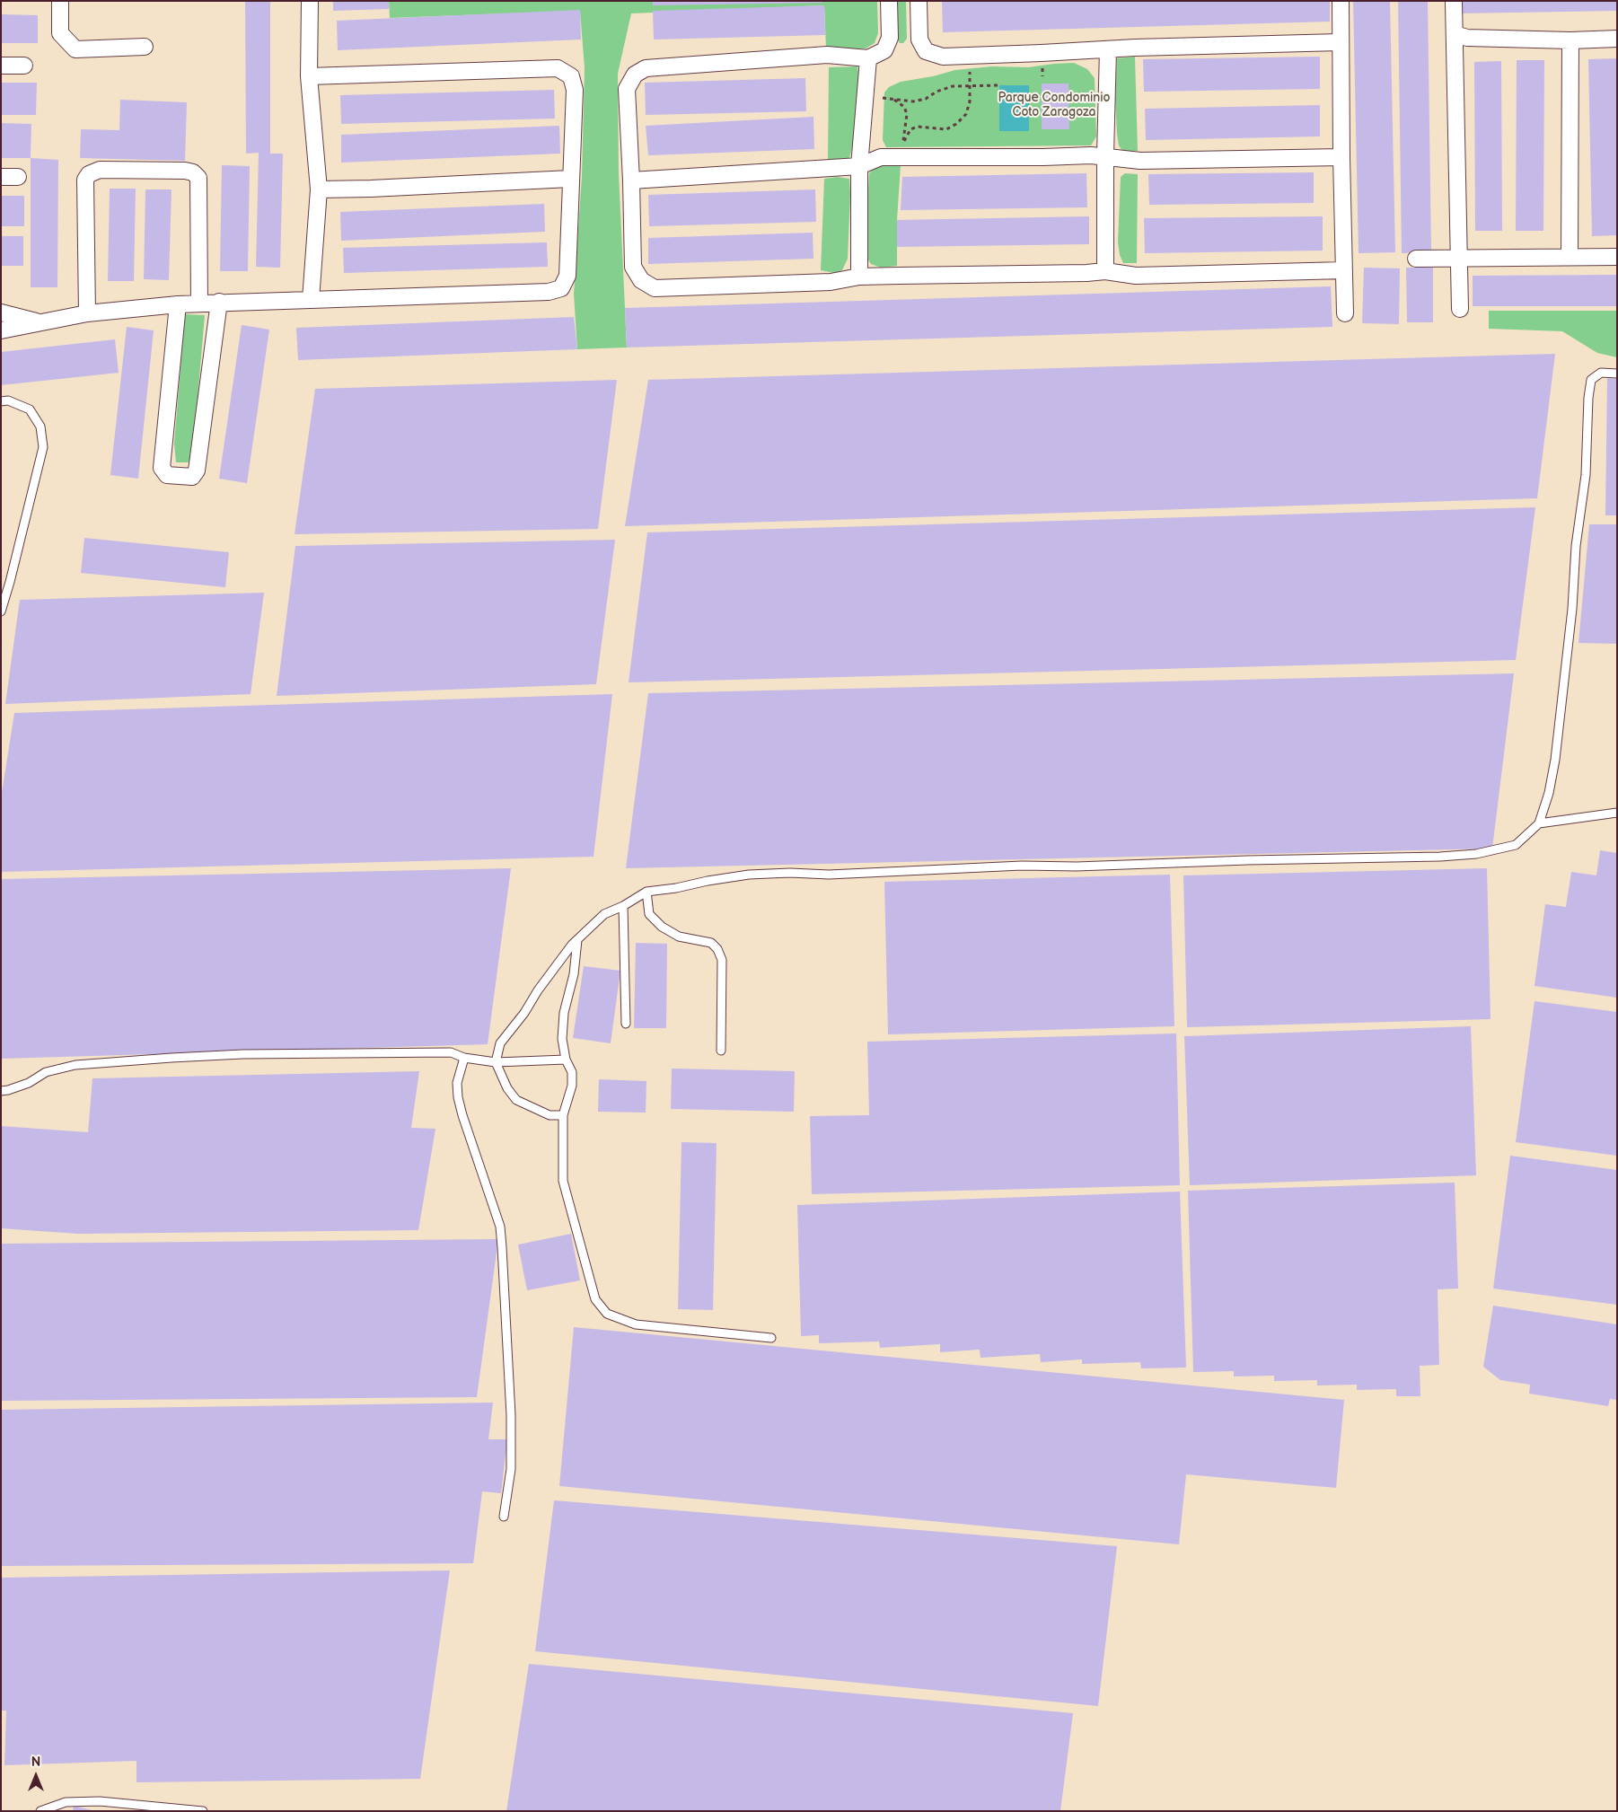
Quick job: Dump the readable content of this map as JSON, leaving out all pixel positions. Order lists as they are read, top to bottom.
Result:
{
  "parks": ["Parque Condominio Coto Zaragoza"],
  "north": "top"
}
